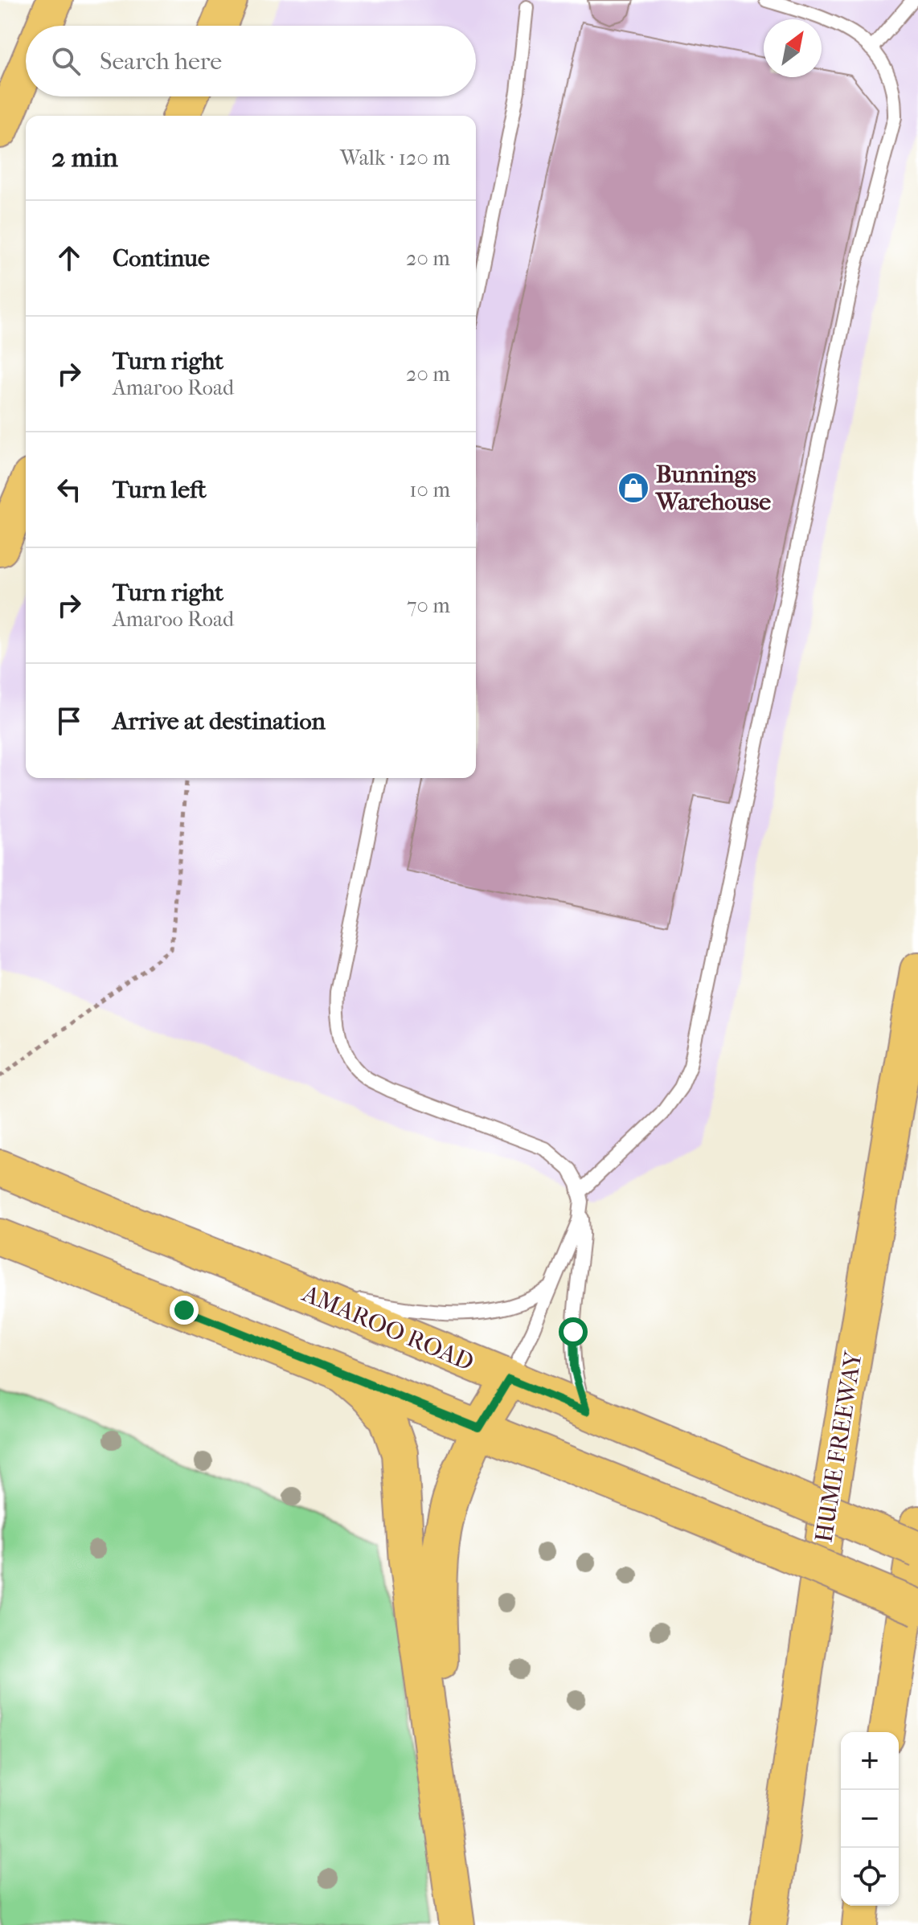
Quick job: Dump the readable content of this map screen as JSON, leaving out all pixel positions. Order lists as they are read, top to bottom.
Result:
{
  "streets": {
    "main road": ["AMAROO ROAD", "HUME FREEWAY"]
  },
  "places": {
    "shop": ["Bunnings Warehouse"]
  },
  "north": "top right",
  "page": {
    "search": "Search here",
    "heading": ["2 min", "Walk · 120 m"],
    "list": [
      ["Continue", "20 m"],
      ["Turn right", "Amaroo Road", "20 m"],
      ["Turn left", "10 m"],
      ["Turn right", "Amaroo Road", "70 m"],
      "Arrive at destination"
    ],
    "map_buttons": ["+", "−"]
  }
}
